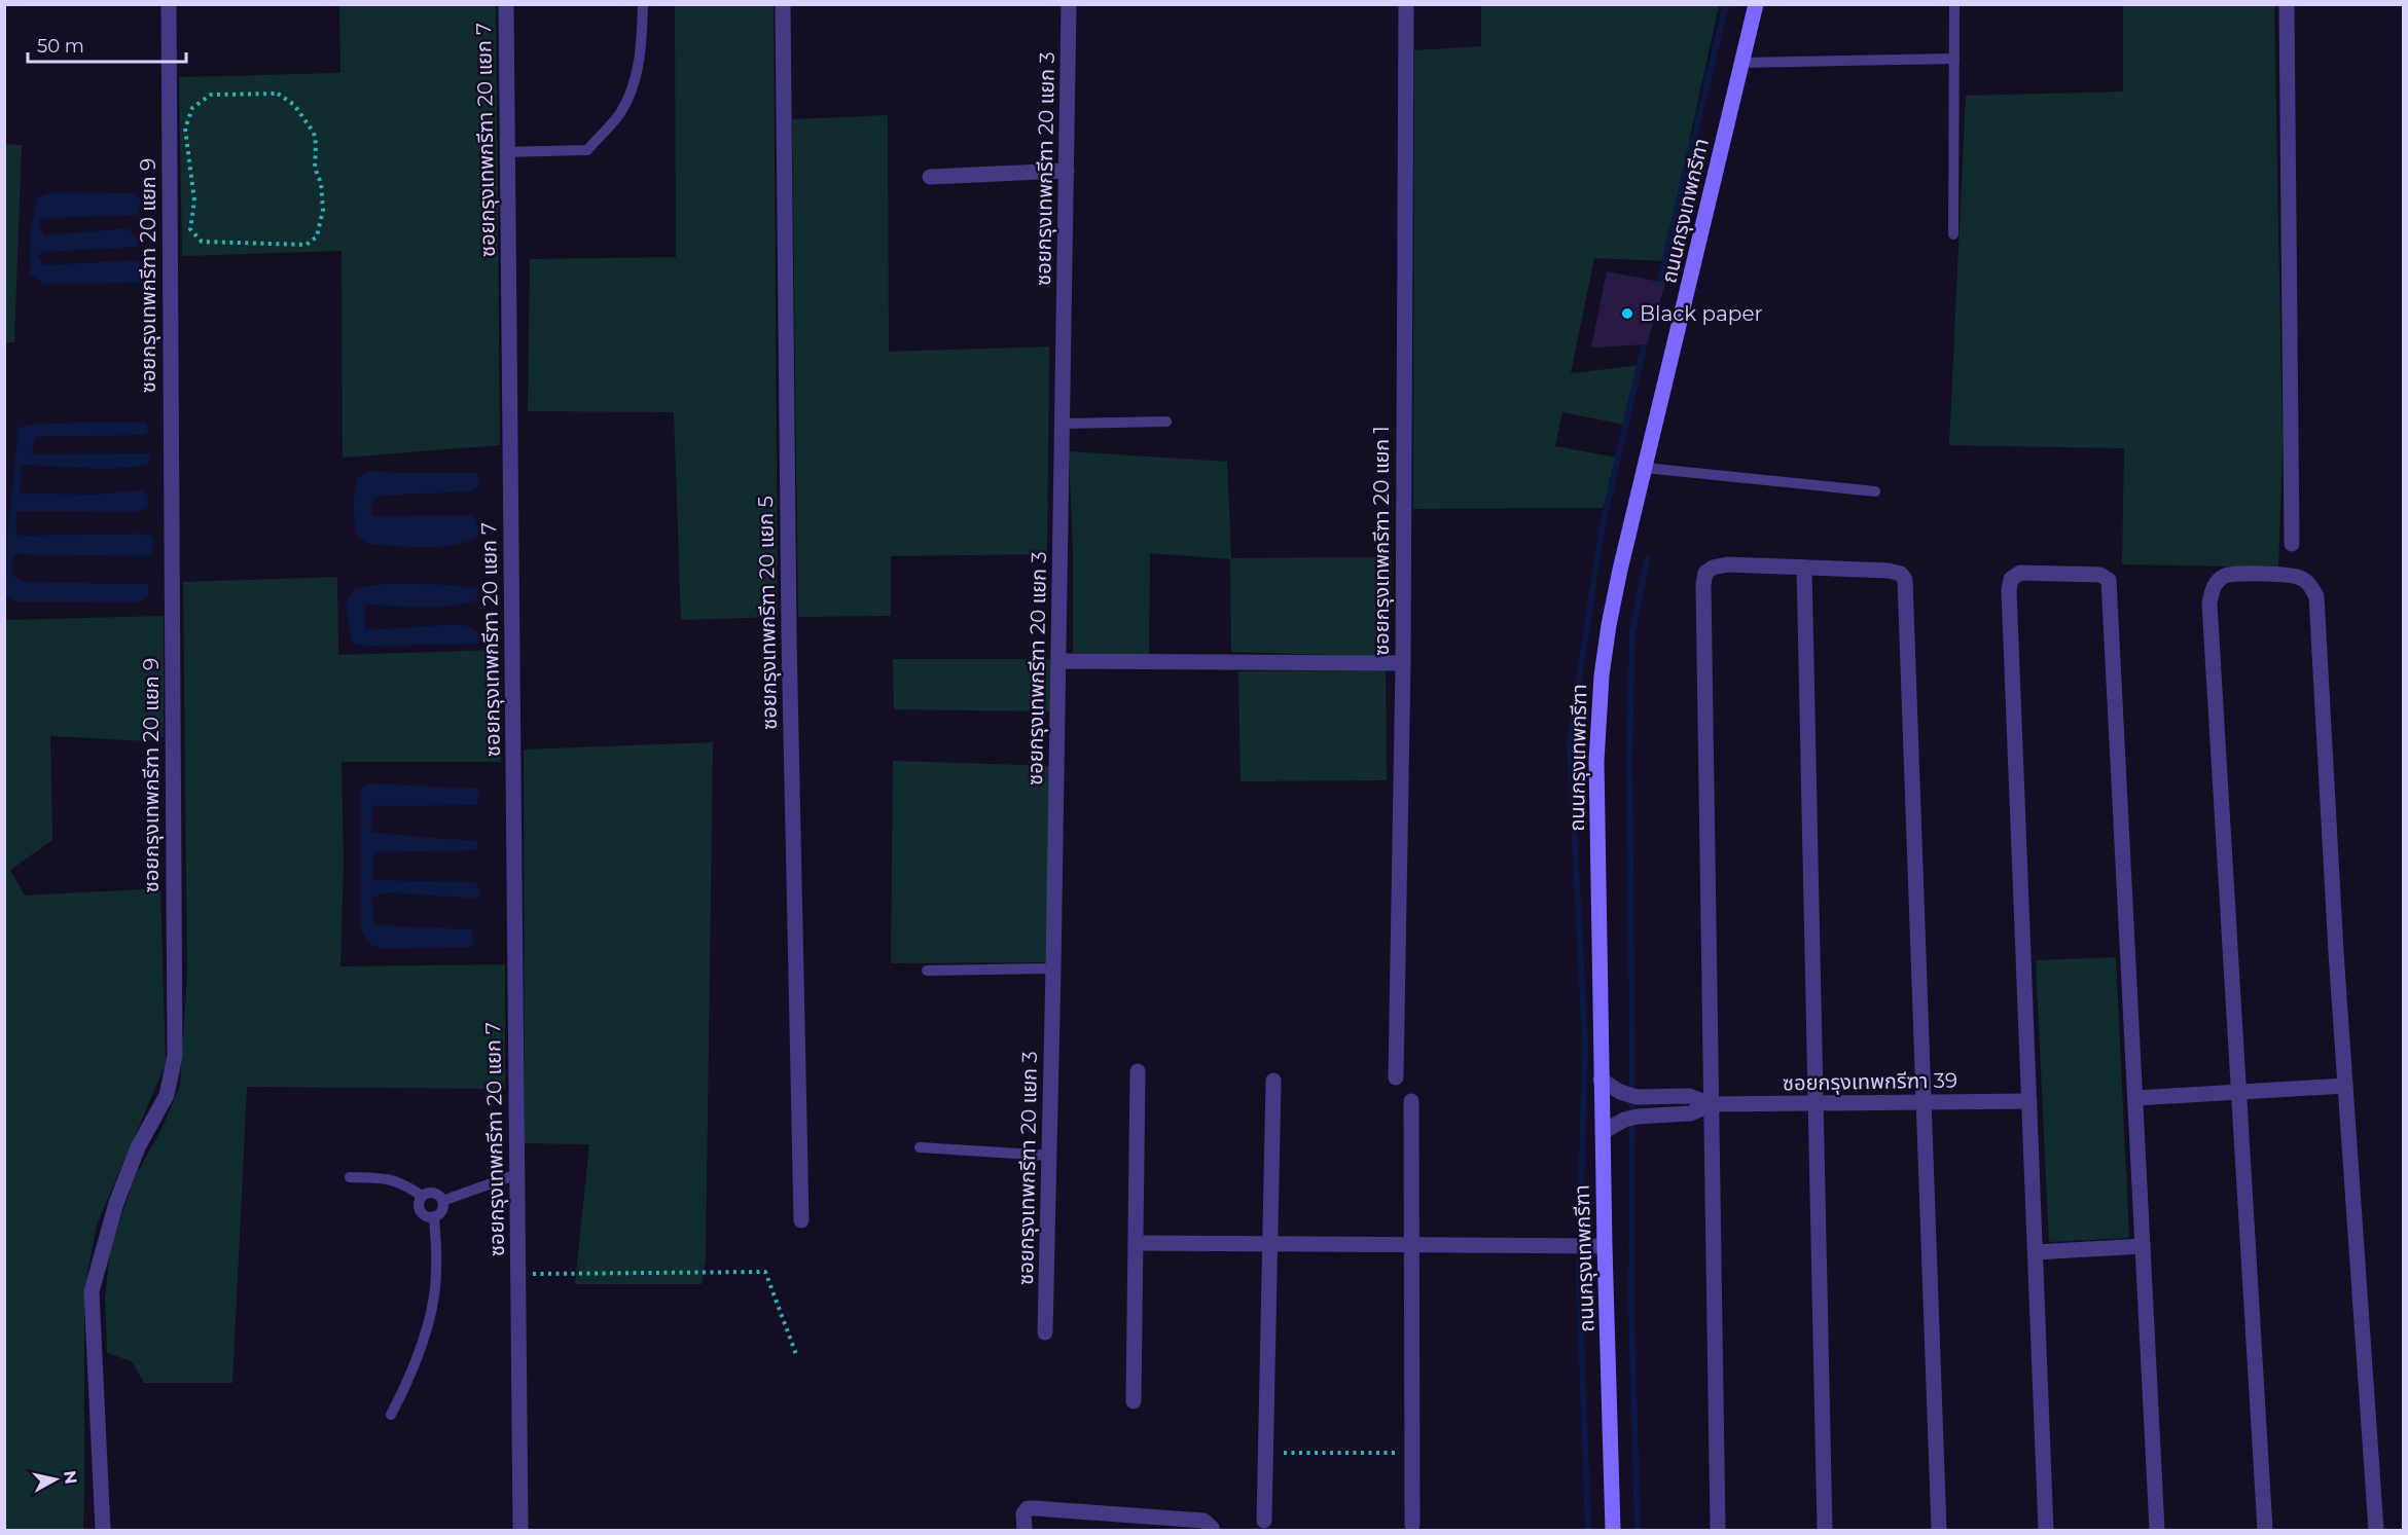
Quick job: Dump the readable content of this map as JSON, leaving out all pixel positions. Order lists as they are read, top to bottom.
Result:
{
  "streets": {
    "main road": ["ถนนกรุงเทพกรีฑา"],
    "street": [
      "ซอยกรุงเทพกรีฑา 20 แยก 7",
      "ซอยกรุงเทพกรีฑา 20 แยก 3",
      "ซอยกรุงเทพกรีฑา 20 แยก 9",
      "ซอยกรุงเทพกรีฑา 20 แยก 1",
      "ซอยกรุงเทพกรีฑา 20 แยก 5",
      "ซอยกรุงเทพกรีฑา 39"
    ]
  },
  "crossings": [
    ["ถนนกรุงเทพกรีฑา", "ซอยกรุงเทพกรีฑา 39"]
  ],
  "places": ["Black paper"],
  "scale_bar": "50 m",
  "north": "right"
}
